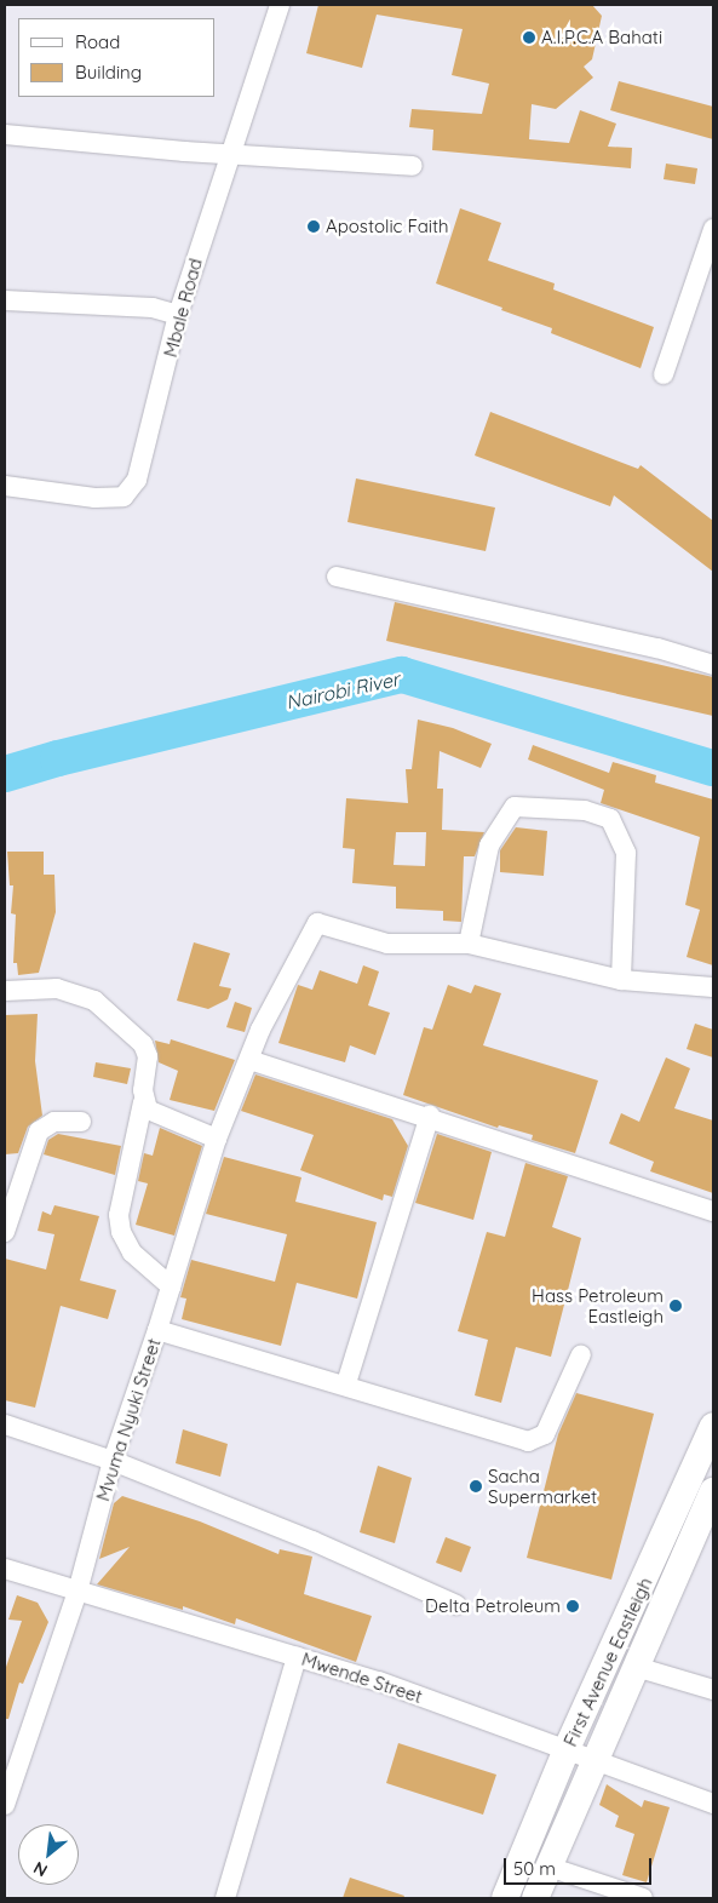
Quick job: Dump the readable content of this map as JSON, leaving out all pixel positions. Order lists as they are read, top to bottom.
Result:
{
  "streets": {
    "main road": ["First Avenue Eastleigh"],
    "street": ["Mbale Road", "Mvuma Nyuki Street", "Mwende Street"]
  },
  "crossings": [
    ["Mvuma Nyuki Street", "Mwende Street"],
    ["First Avenue Eastleigh", "Mwende Street"]
  ],
  "water": ["Nairobi River"],
  "places": [
    "A.I.P.C.A Bahati",
    "Apostolic Faith",
    "Hass Petroleum Eastleigh",
    "Sacha Supermarket",
    "Delta Petroleum"
  ],
  "legend": ["Road", "Building"],
  "scale_bar": "50 m",
  "north": "bottom left"
}
